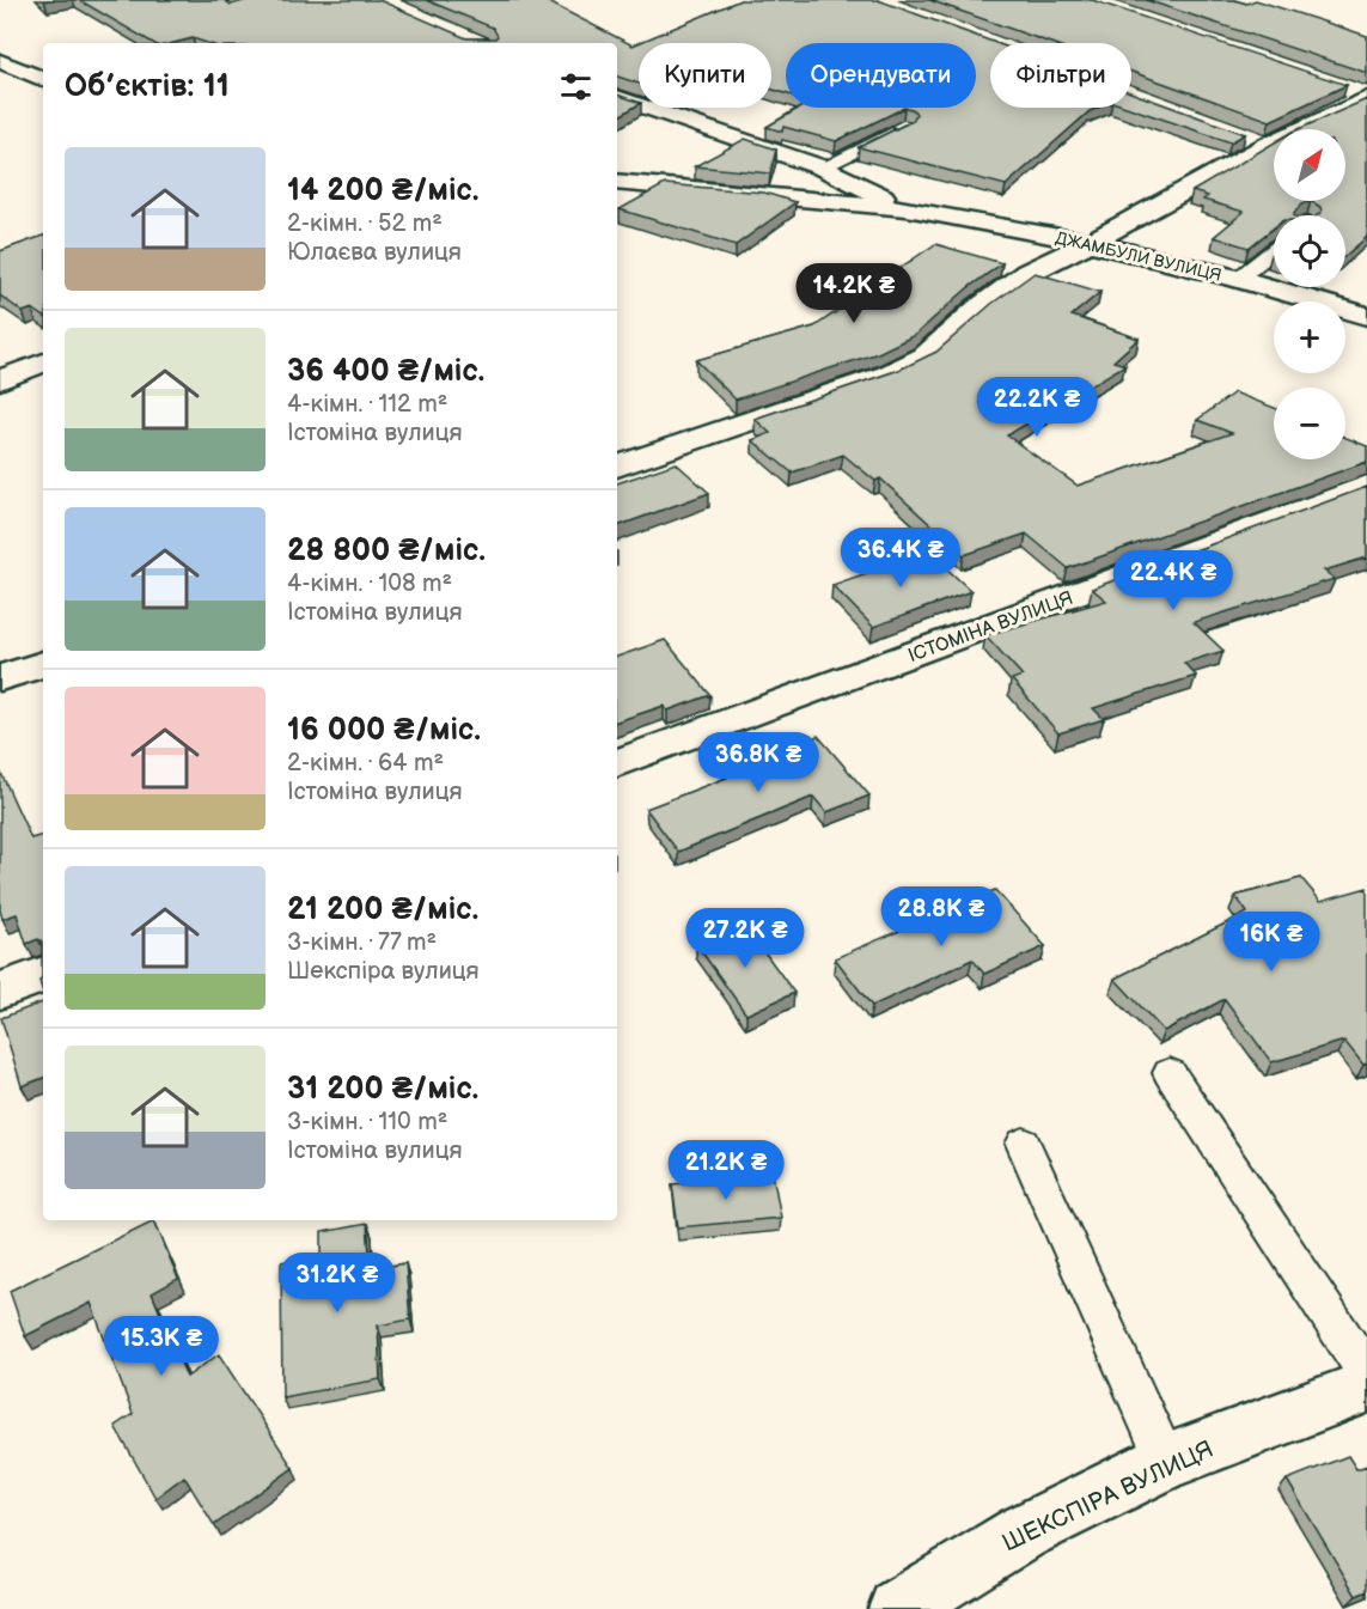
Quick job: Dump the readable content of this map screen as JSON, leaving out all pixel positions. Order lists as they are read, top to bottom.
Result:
{
  "streets": {
    "street": ["ДЖАМБУЛИ ВУЛИЦЯ", "ІСТОМІНА ВУЛИЦЯ", "ШЕКСПІРА ВУЛИЦЯ"]
  },
  "north": "top right",
  "page": {
    "chip": ["Купити", "Орендувати", "Фільтри"],
    "heading": "Об’єктів: 11",
    "map_buttons": ["+", "−"],
    "list": [
      {
        "name": "14 200 ₴/міс.",
        "note": "2-кімн. · 52 m² · Юлаєва вулиця"
      },
      {
        "name": "36 400 ₴/міс.",
        "note": "4-кімн. · 112 m² · Істоміна вулиця"
      },
      {
        "name": "28 800 ₴/міс.",
        "note": "4-кімн. · 108 m² · Істоміна вулиця"
      },
      {
        "name": "16 000 ₴/міс.",
        "note": "2-кімн. · 64 m² · Істоміна вулиця"
      },
      {
        "name": "21 200 ₴/міс.",
        "note": "3-кімн. · 77 m² · Шекспіра вулиця"
      },
      {
        "name": "31 200 ₴/міс.",
        "note": "3-кімн. · 110 m² · Істоміна вулиця"
      }
    ],
    "price": [
      "14.2K ₴",
      "22.2K ₴",
      "36.4K ₴",
      "22.4K ₴",
      "36.8K ₴",
      "28.8K ₴",
      "27.2K ₴",
      "16K ₴",
      "21.2K ₴",
      "31.2K ₴",
      "15.3K ₴"
    ]
  }
}
